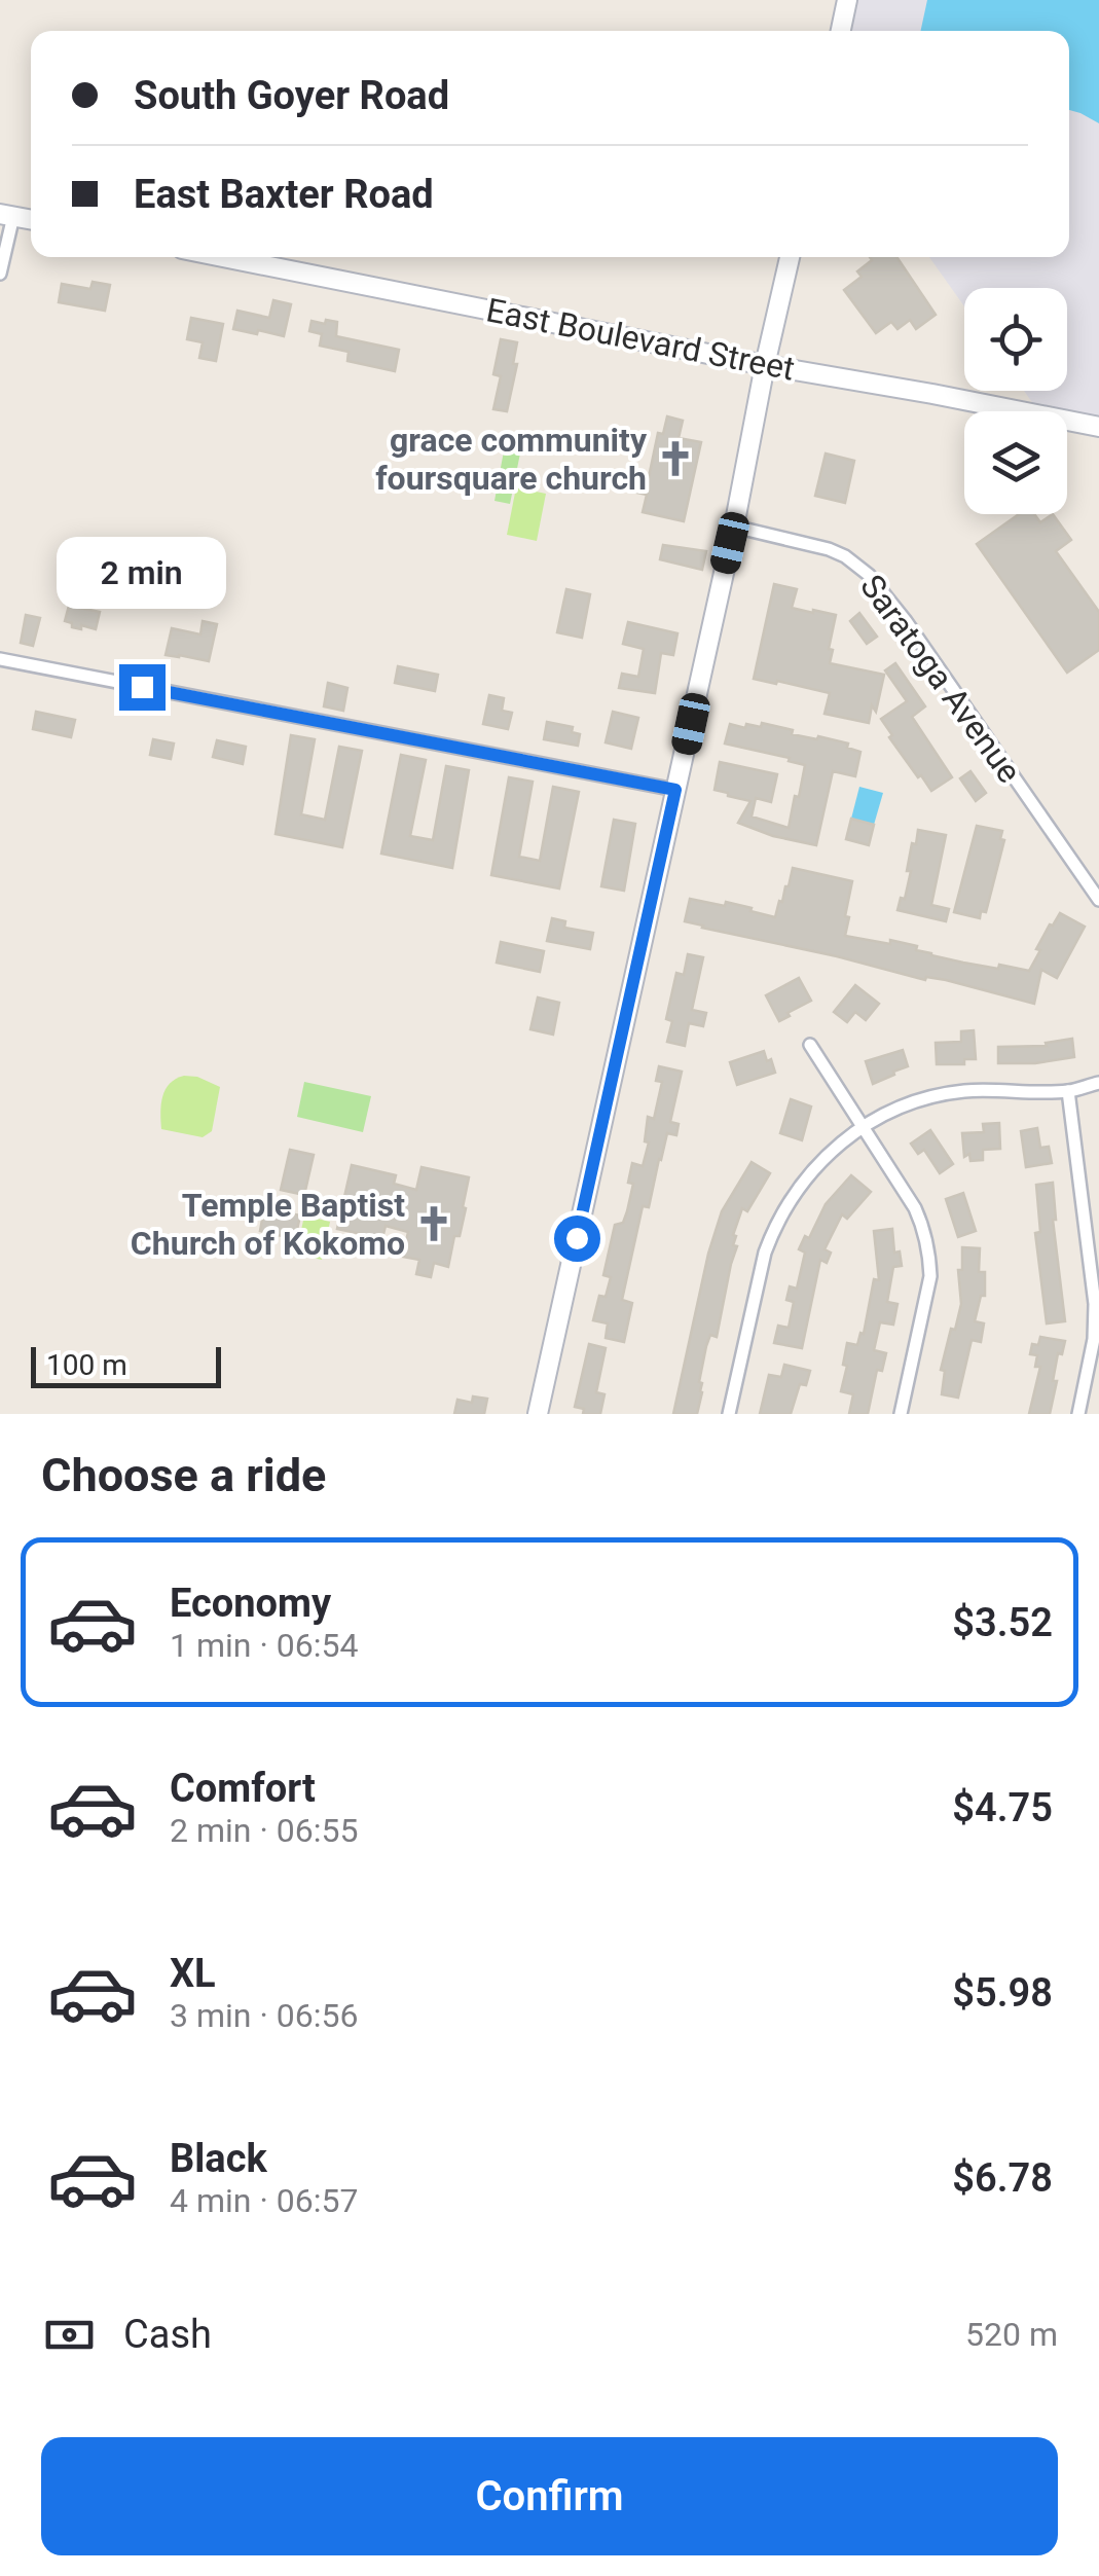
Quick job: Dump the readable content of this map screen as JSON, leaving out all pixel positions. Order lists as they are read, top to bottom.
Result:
{
  "streets": {
    "street": ["East Boulevard Street", "Saratoga Avenue"]
  },
  "places": {
    "church": ["grace community foursquare church", "Temple Baptist Church of Kokomo"]
  },
  "scale_bar": "100 m",
  "page": {
    "banner": ["South Goyer Road", "East Baxter Road"],
    "bubble": "2 min",
    "scale": "100 m",
    "heading": "Choose a ride",
    "list": [
      {
        "name": "Economy",
        "note": "1 min · 06:54",
        "value": "$3.52"
      },
      {
        "name": "Comfort",
        "note": "2 min · 06:55",
        "value": "$4.75"
      },
      {
        "name": "XL",
        "note": "3 min · 06:56",
        "value": "$5.98"
      },
      {
        "name": "Black",
        "note": "4 min · 06:57",
        "value": "$6.78"
      }
    ],
    "pay": ["Cash", "520 m"],
    "buttons": "Confirm"
  }
}
